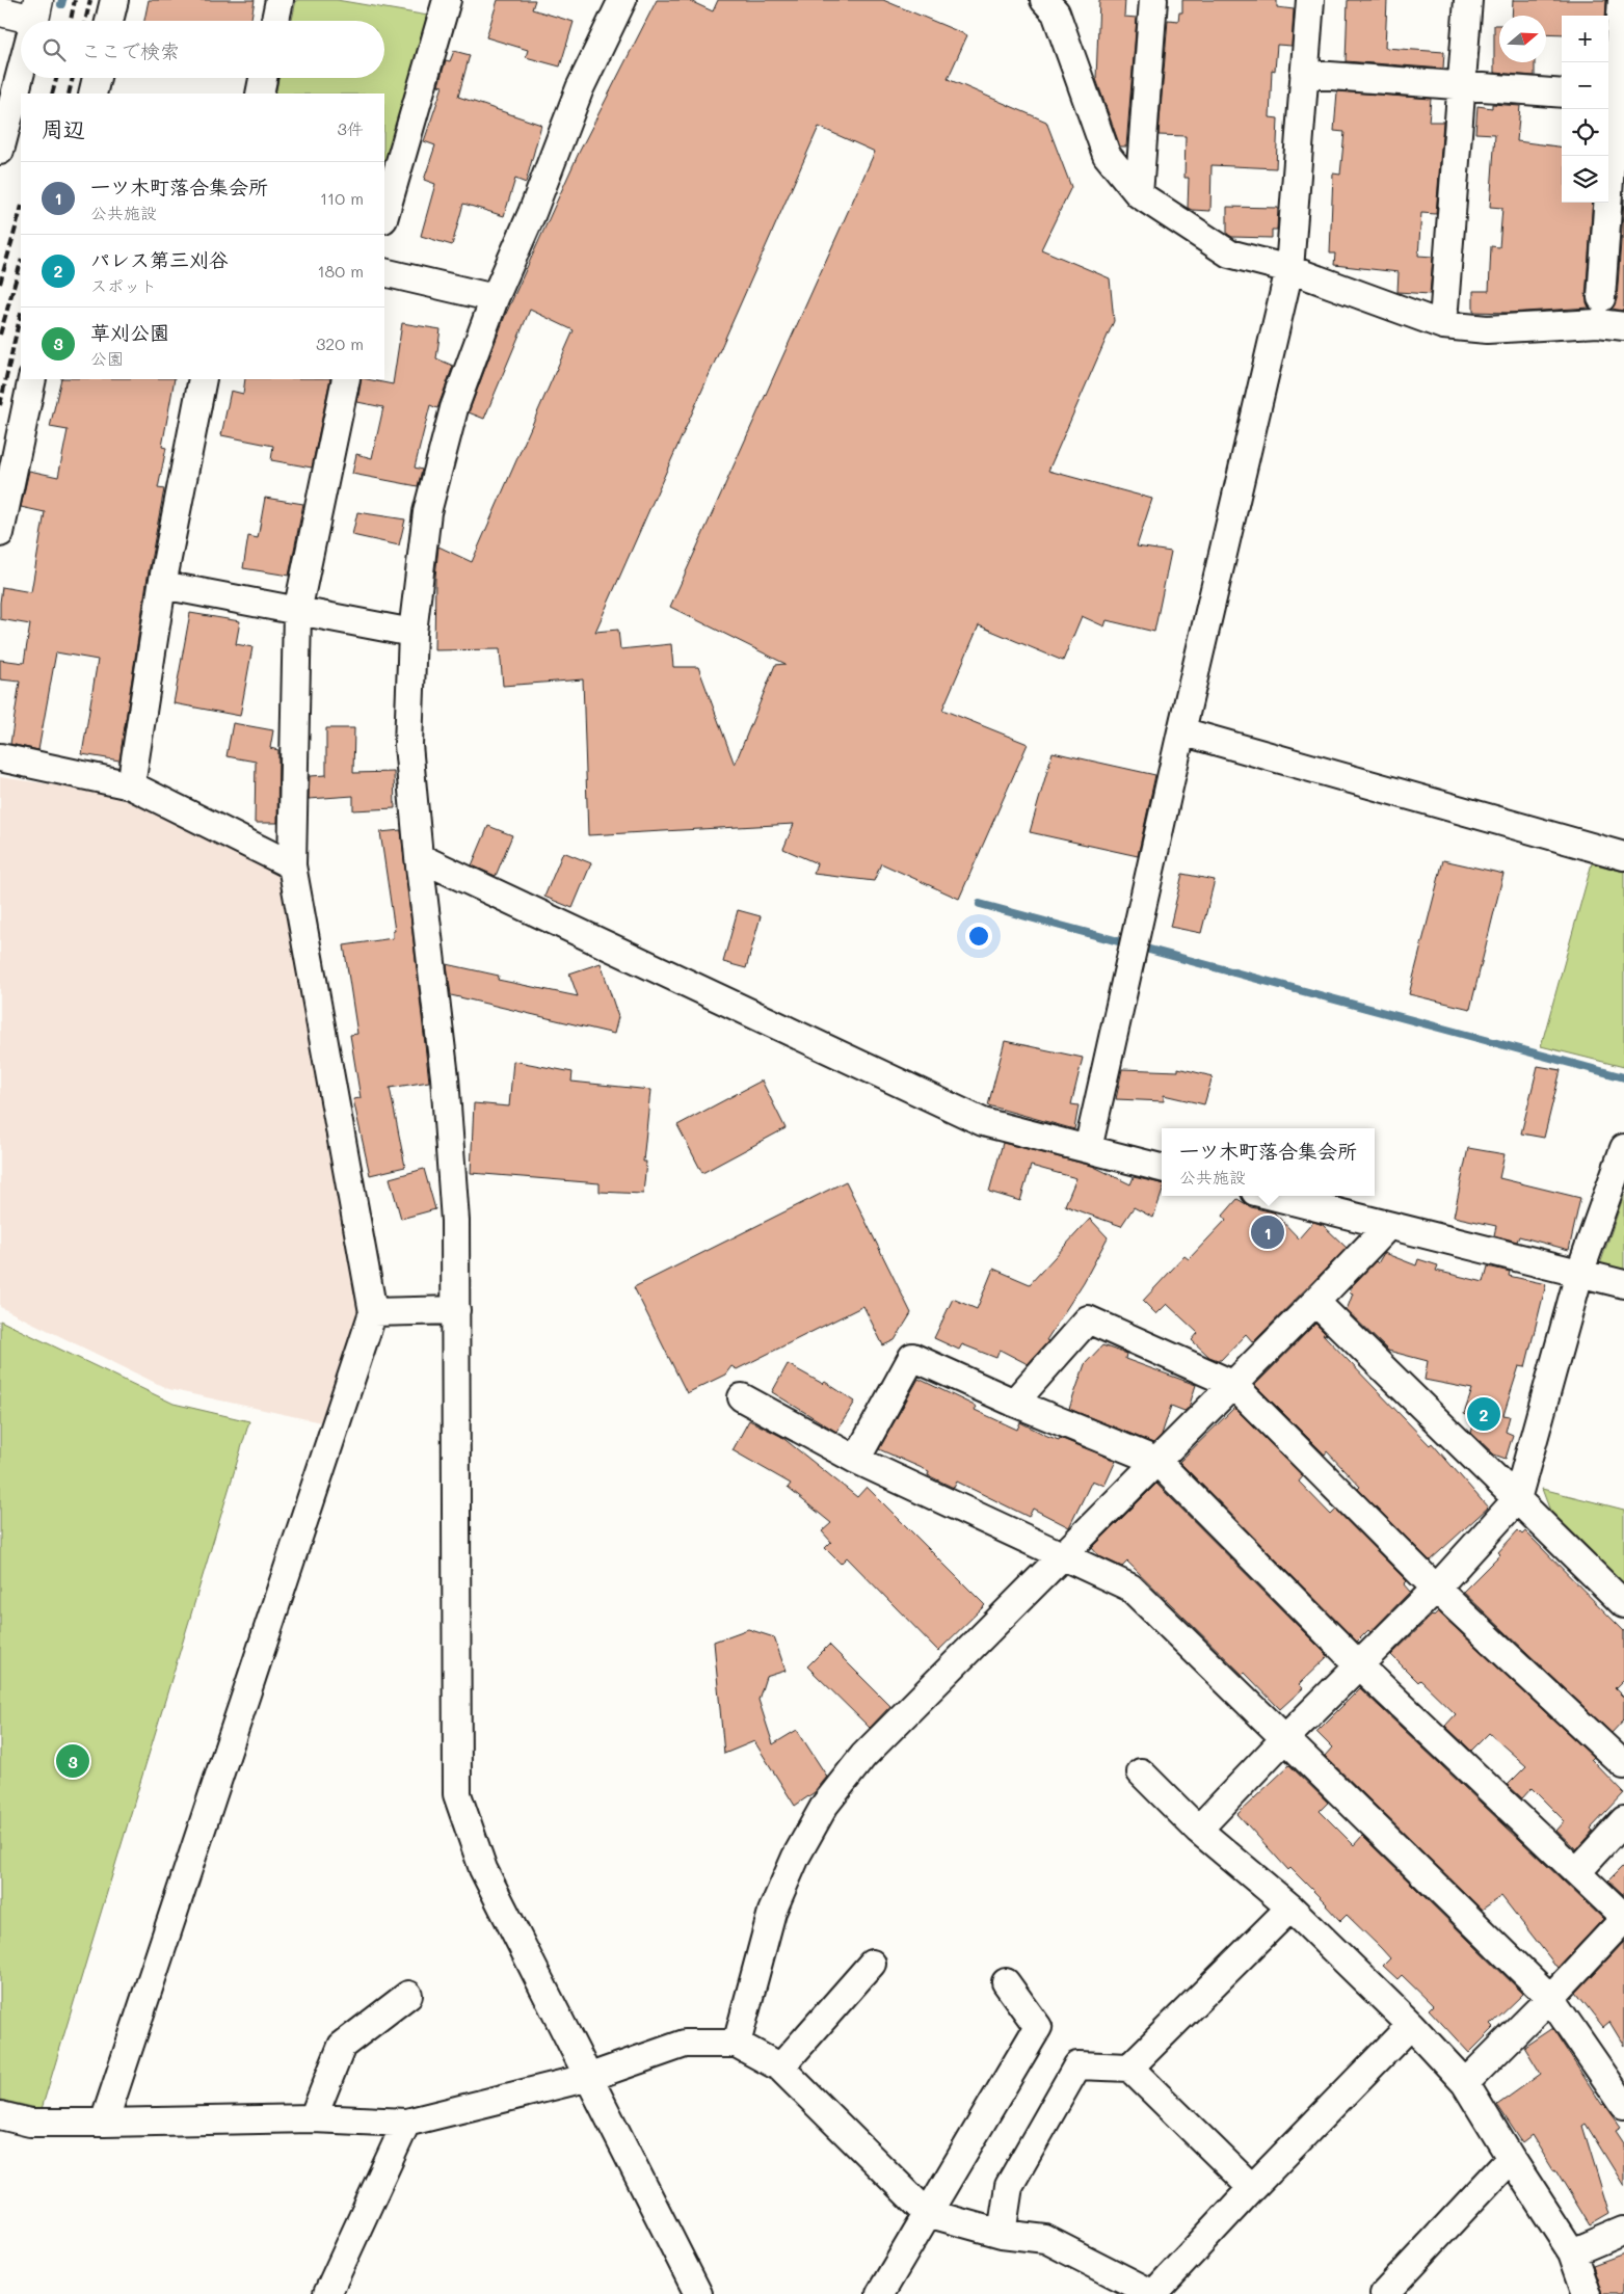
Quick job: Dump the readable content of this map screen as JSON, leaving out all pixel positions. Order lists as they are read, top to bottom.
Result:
{
  "north": "right",
  "page": {
    "map_buttons": ["+", "−"],
    "search": "ここで検索",
    "heading": ["周辺", "3件"],
    "list": [
      {
        "mark": "1",
        "name": "一ツ木町落合集会所",
        "note": "公共施設",
        "value": "110 m"
      },
      {
        "mark": "2",
        "name": "パレス第三刈谷",
        "note": "スポット",
        "value": "180 m"
      },
      {
        "mark": "3",
        "name": "草刈公園",
        "note": "公園",
        "value": "320 m"
      }
    ],
    "popup": ["一ツ木町落合集会所", "公共施設"],
    "pins": ["1", "2", "3"]
  }
}
